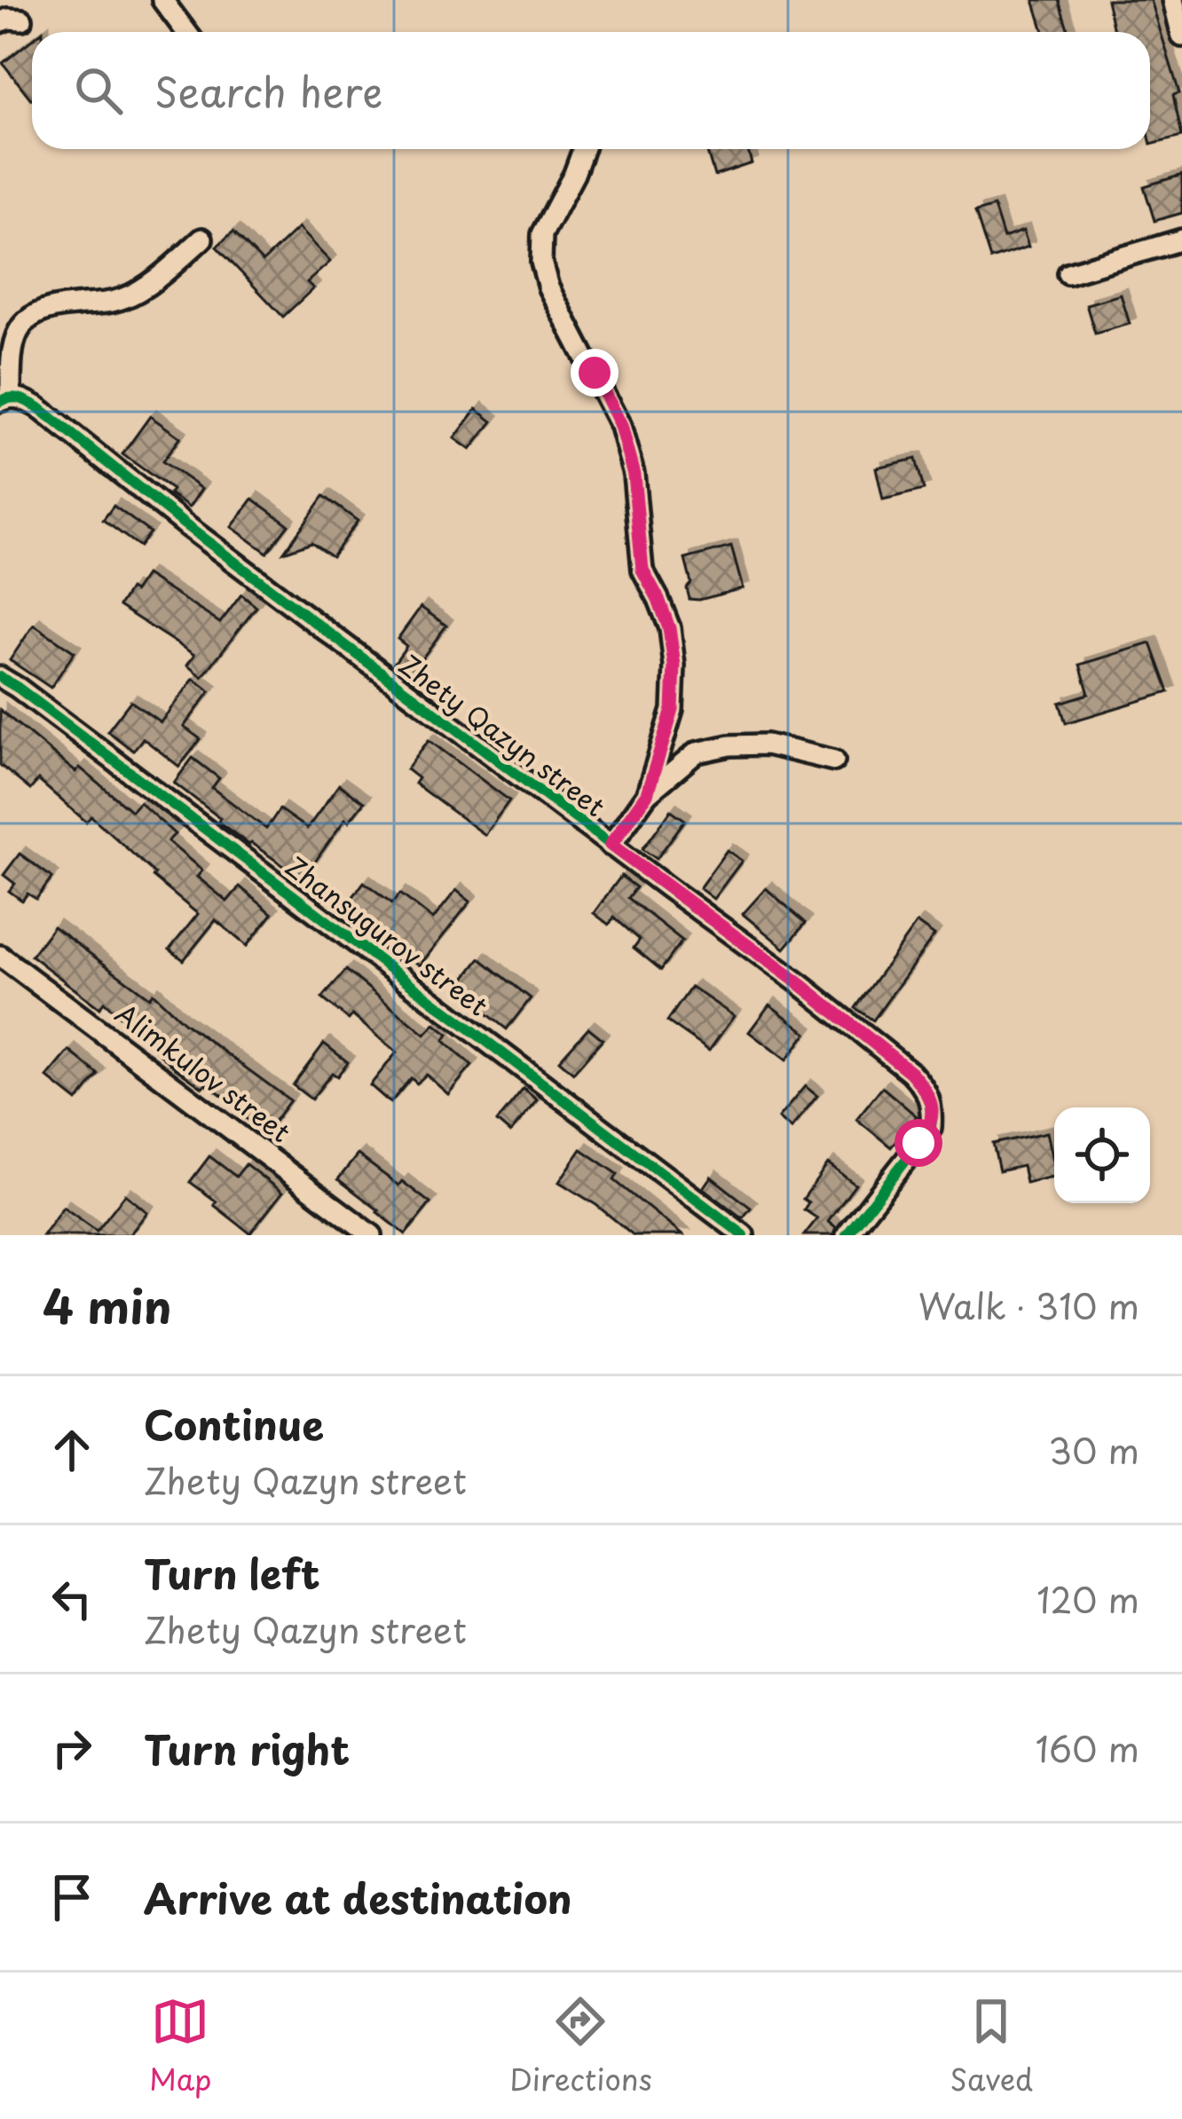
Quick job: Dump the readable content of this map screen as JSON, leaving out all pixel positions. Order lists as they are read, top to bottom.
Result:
{
  "streets": {
    "street": ["Zhety Qazyn street", "Zhansugurov street", "Alimkulov street"]
  },
  "page": {
    "search": "Search here",
    "heading": ["4 min", "Walk · 310 m"],
    "list": [
      ["Continue", "Zhety Qazyn street", "30 m"],
      ["Turn left", "Zhety Qazyn street", "120 m"],
      ["Turn right", "160 m"],
      "Arrive at destination"
    ],
    "nav": ["Map", "Directions", "Saved"]
  }
}
